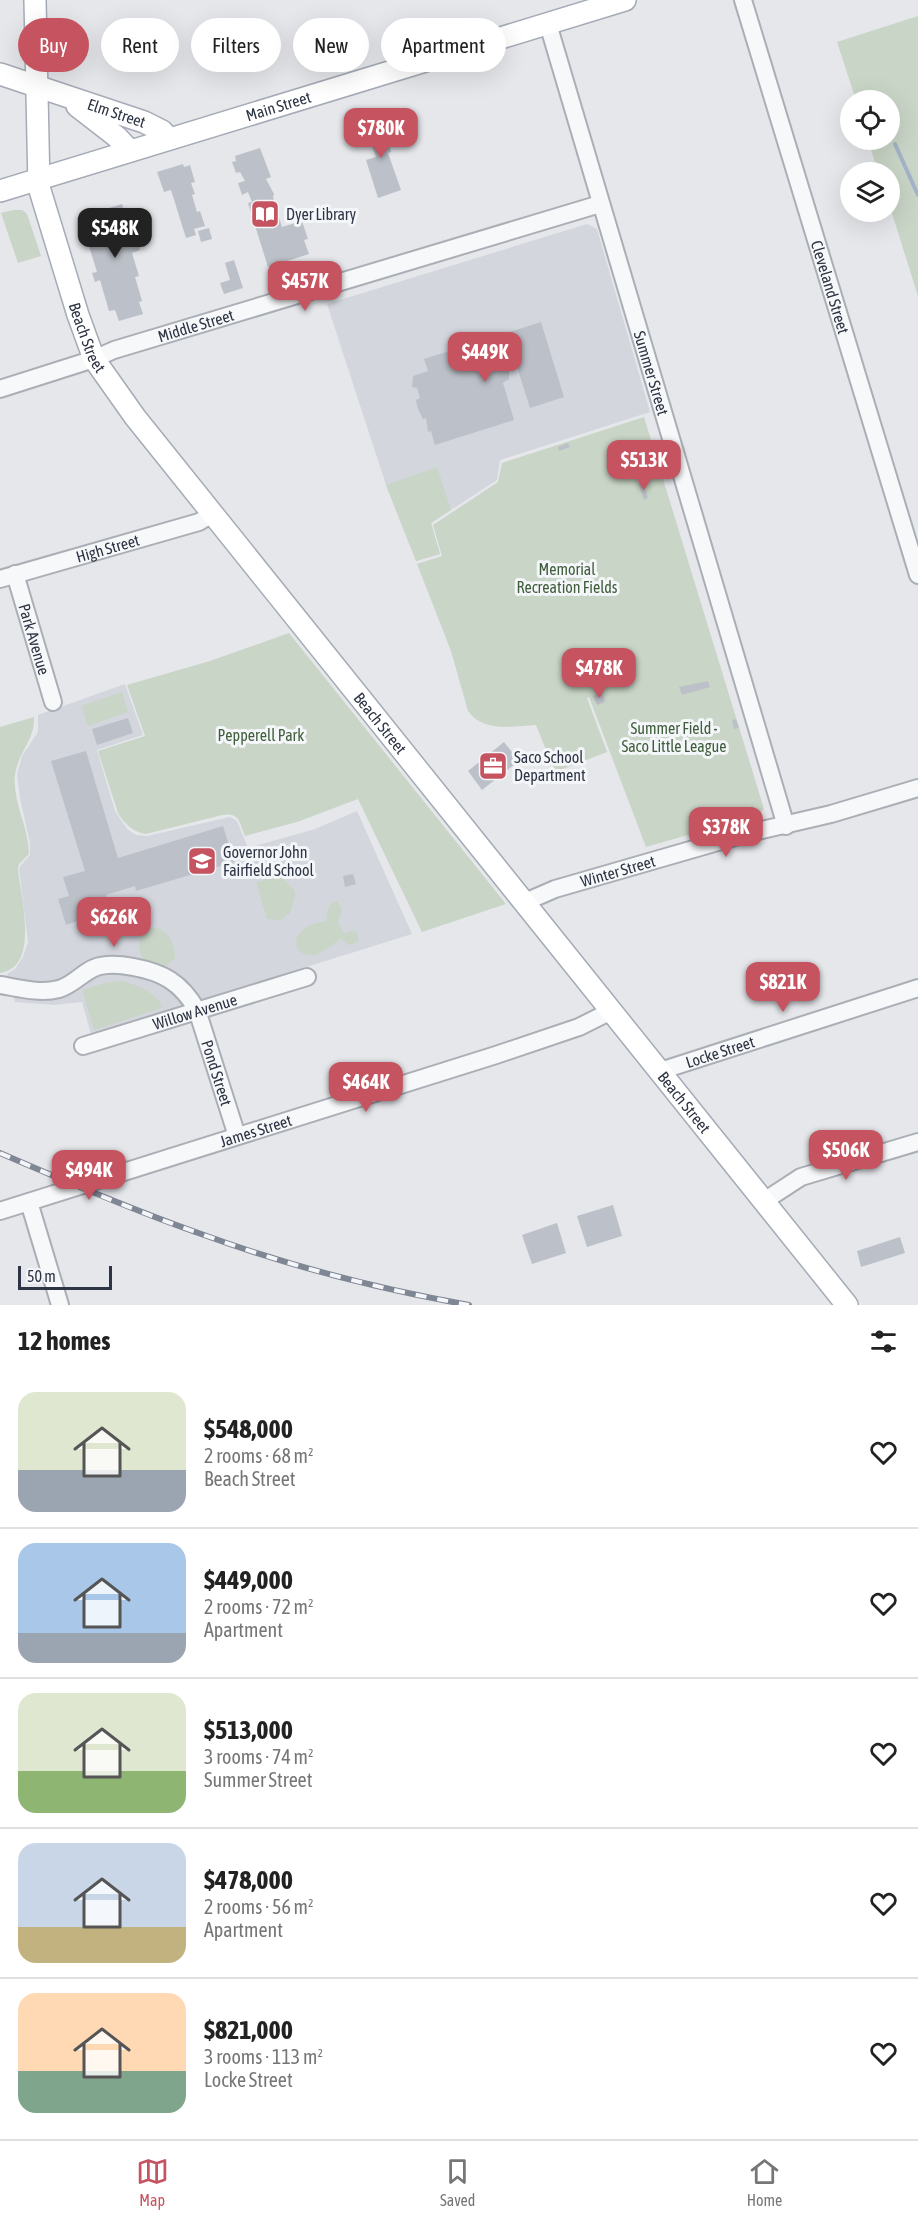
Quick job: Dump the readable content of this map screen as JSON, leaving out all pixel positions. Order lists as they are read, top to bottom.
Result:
{
  "streets": {
    "main road": ["Main Street", "Elm Street", "Beach Street"],
    "street": [
      "Cleveland Street",
      "Middle Street",
      "Summer Street",
      "High Street",
      "Park Avenue",
      "Winter Street",
      "Willow Avenue",
      "Locke Street",
      "Pond Street",
      "James Street"
    ]
  },
  "crossings": [
    ["Main Street", "Elm Street"],
    ["Main Street", "Beach Street"],
    ["Main Street", "Summer Street"],
    ["Elm Street", "Beach Street"],
    ["Middle Street", "Beach Street"],
    ["Middle Street", "Summer Street"],
    ["Beach Street", "High Street"],
    ["Beach Street", "Winter Street"],
    ["Beach Street", "Locke Street"],
    ["Beach Street", "James Street"],
    ["Summer Street", "Winter Street"],
    ["High Street", "Park Avenue"],
    ["Willow Avenue", "Pond Street"],
    ["Pond Street", "James Street"]
  ],
  "parks": ["Memorial Recreation Fields", "Summer Field - Saco Little League", "Pepperell Park"],
  "places": {
    "library": ["Dyer Library"],
    "office": ["Saco School Department"],
    "school or university": ["Governor John Fairfield School"]
  },
  "scale_bar": "50 m",
  "page": {
    "chip": [
      "Buy",
      "Rent",
      "Filters",
      "New",
      "Apartment"
    ],
    "price": [
      "$780K",
      "$548K",
      "$457K",
      "$449K",
      "$513K",
      "$478K",
      "$378K",
      "$626K",
      "$821K",
      "$464K",
      "$506K",
      "$494K"
    ],
    "scale": "50 m",
    "heading": "12 homes",
    "list": [
      {
        "name": "$548,000",
        "note": "2 rooms · 68 m² · Beach Street"
      },
      {
        "name": "$449,000",
        "note": "2 rooms · 72 m² · Apartment"
      },
      {
        "name": "$513,000",
        "note": "3 rooms · 74 m² · Summer Street"
      },
      {
        "name": "$478,000",
        "note": "2 rooms · 56 m² · Apartment"
      },
      {
        "name": "$821,000",
        "note": "3 rooms · 113 m² · Locke Street"
      }
    ],
    "tabs": ["Map", "Saved", "Home"]
  }
}
